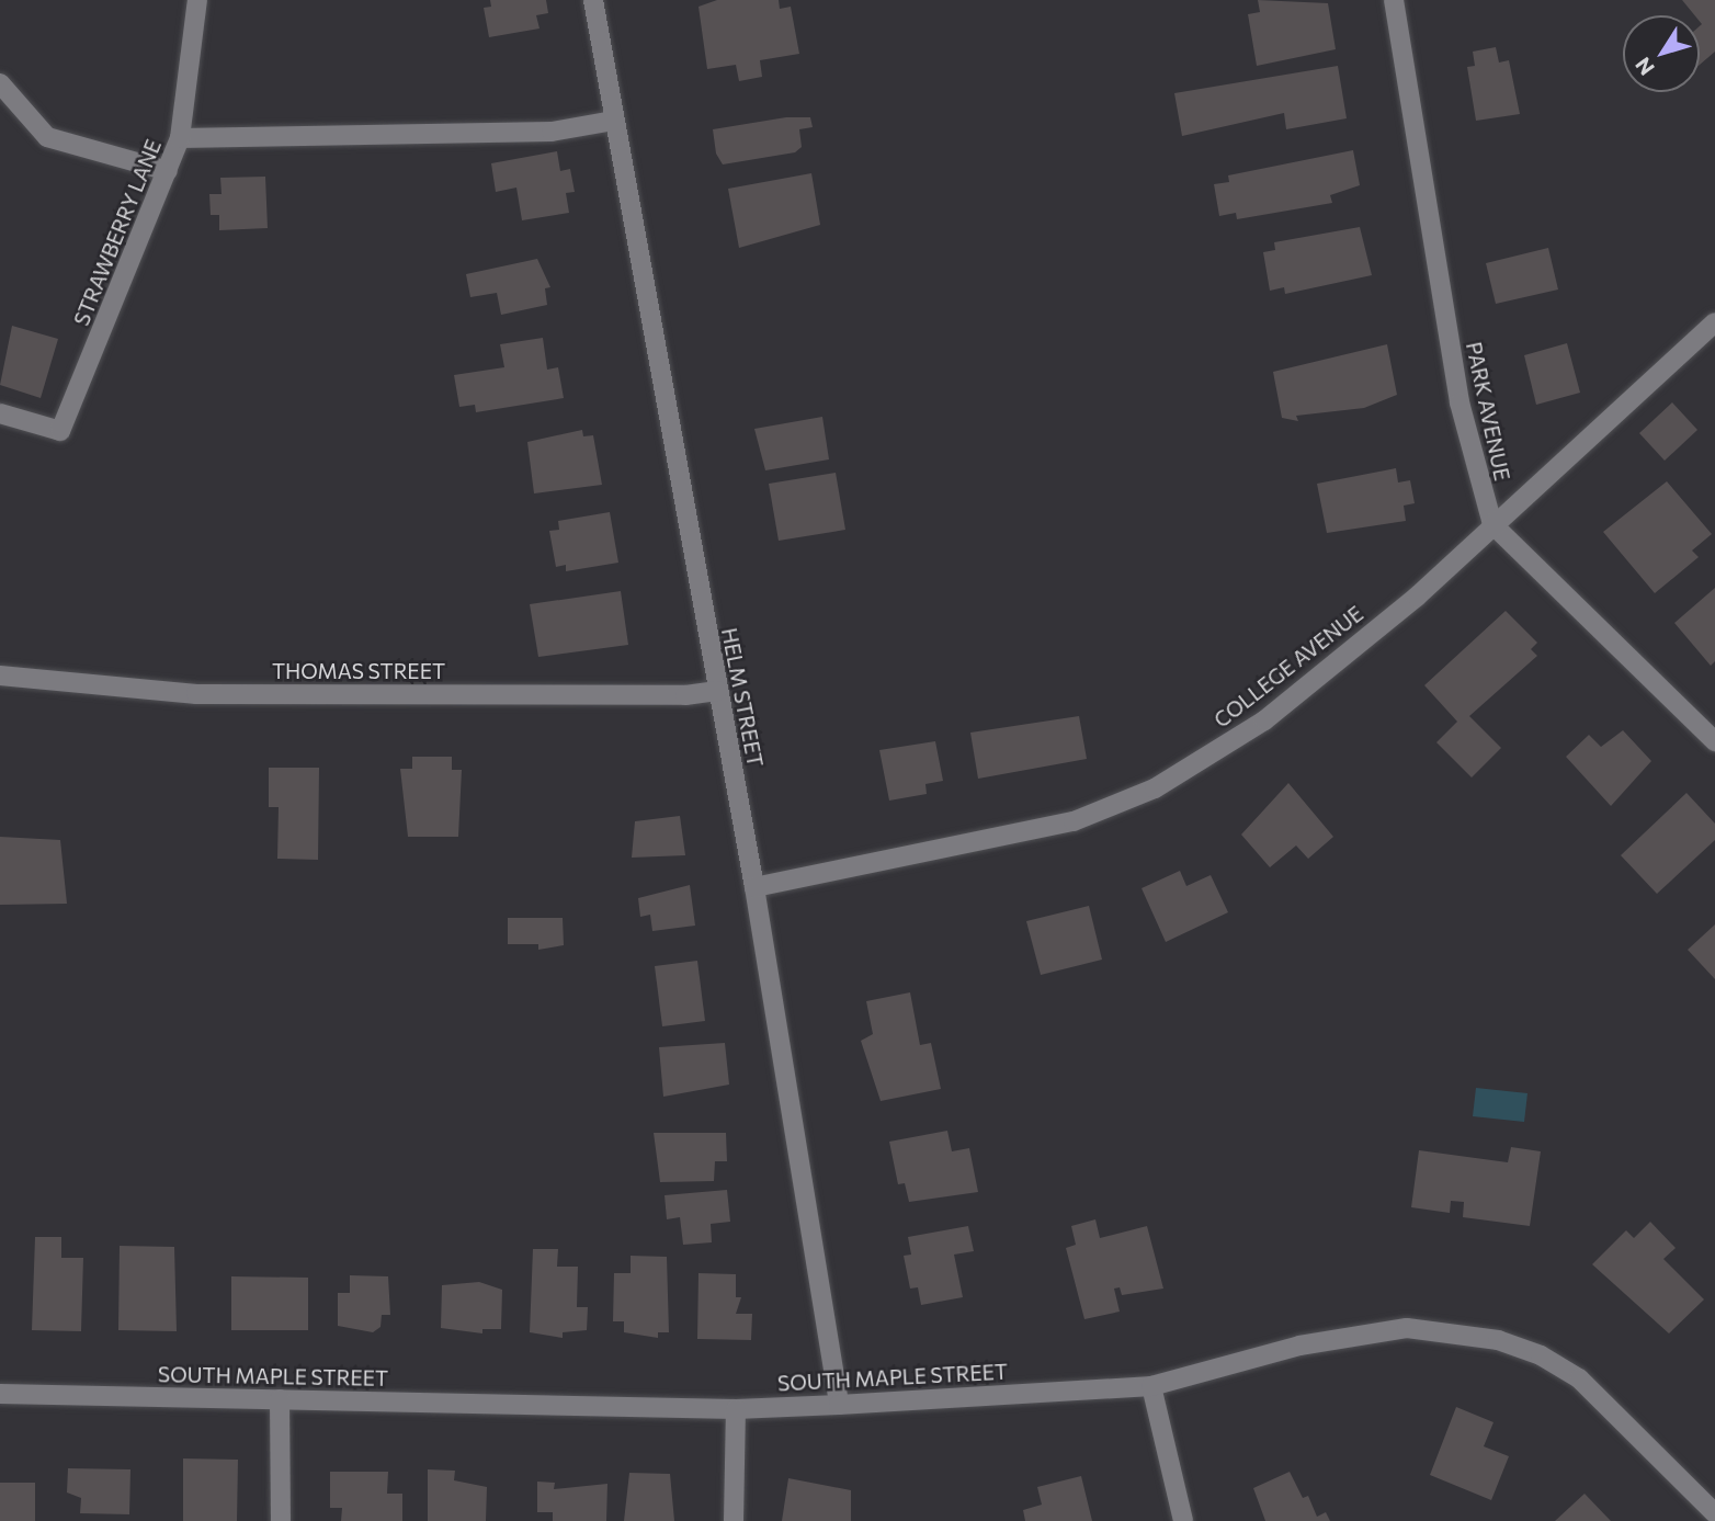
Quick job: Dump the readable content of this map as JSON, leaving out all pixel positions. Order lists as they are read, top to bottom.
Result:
{
  "streets": {
    "street": [
      "STRAWBERRY LANE",
      "PARK AVENUE",
      "COLLEGE AVENUE",
      "THOMAS STREET",
      "HELM STREET",
      "SOUTH MAPLE STREET"
    ]
  },
  "crossings": [
    ["PARK AVENUE", "COLLEGE AVENUE"],
    ["COLLEGE AVENUE", "HELM STREET"],
    ["THOMAS STREET", "HELM STREET"],
    ["HELM STREET", "SOUTH MAPLE STREET"]
  ],
  "north": "bottom left"
}
